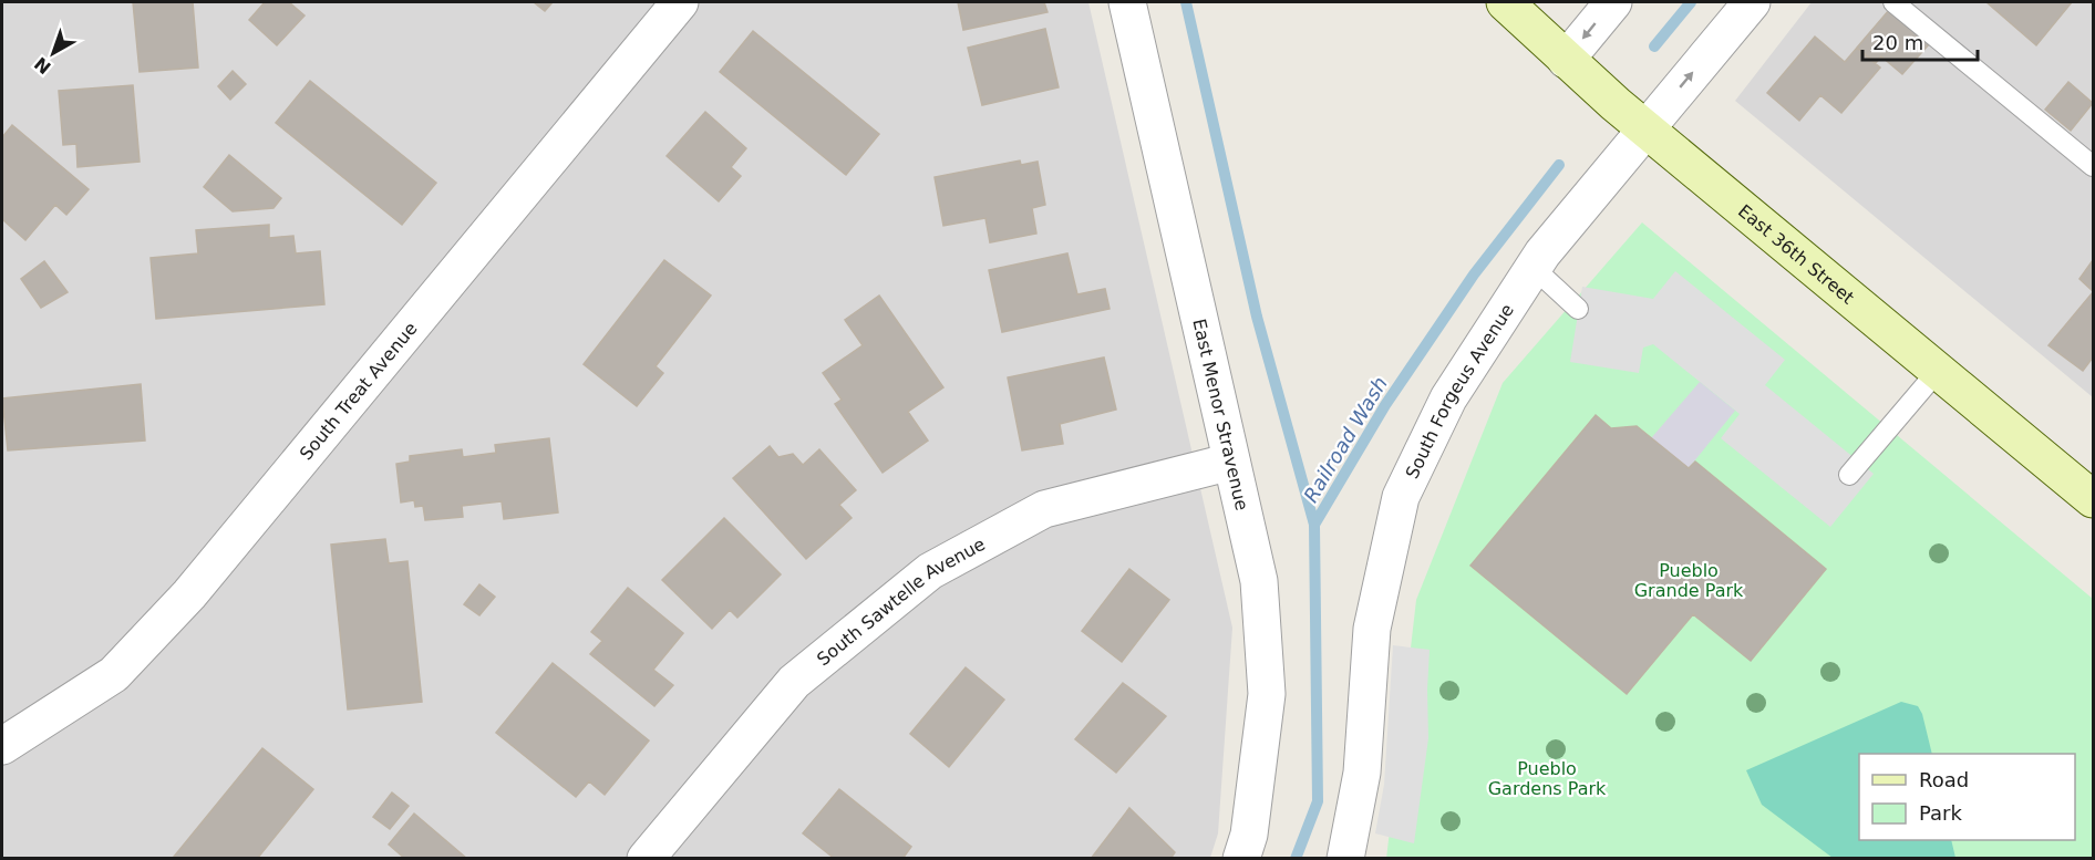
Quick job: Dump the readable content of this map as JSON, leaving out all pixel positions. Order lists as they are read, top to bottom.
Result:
{
  "streets": {
    "main road": ["East 36th Street"],
    "street": [
      "South Forgeus Avenue",
      "South Treat Avenue",
      "East Menor Stravenue",
      "South Sawtelle Avenue"
    ]
  },
  "crossings": [
    ["East 36th Street", "South Forgeus Avenue"],
    ["East Menor Stravenue", "South Sawtelle Avenue"]
  ],
  "water": ["Railroad Wash"],
  "parks": ["Pueblo Grande Park", "Pueblo Gardens Park"],
  "legend": ["Road", "Park"],
  "scale_bar": "20 m",
  "north": "bottom left"
}
